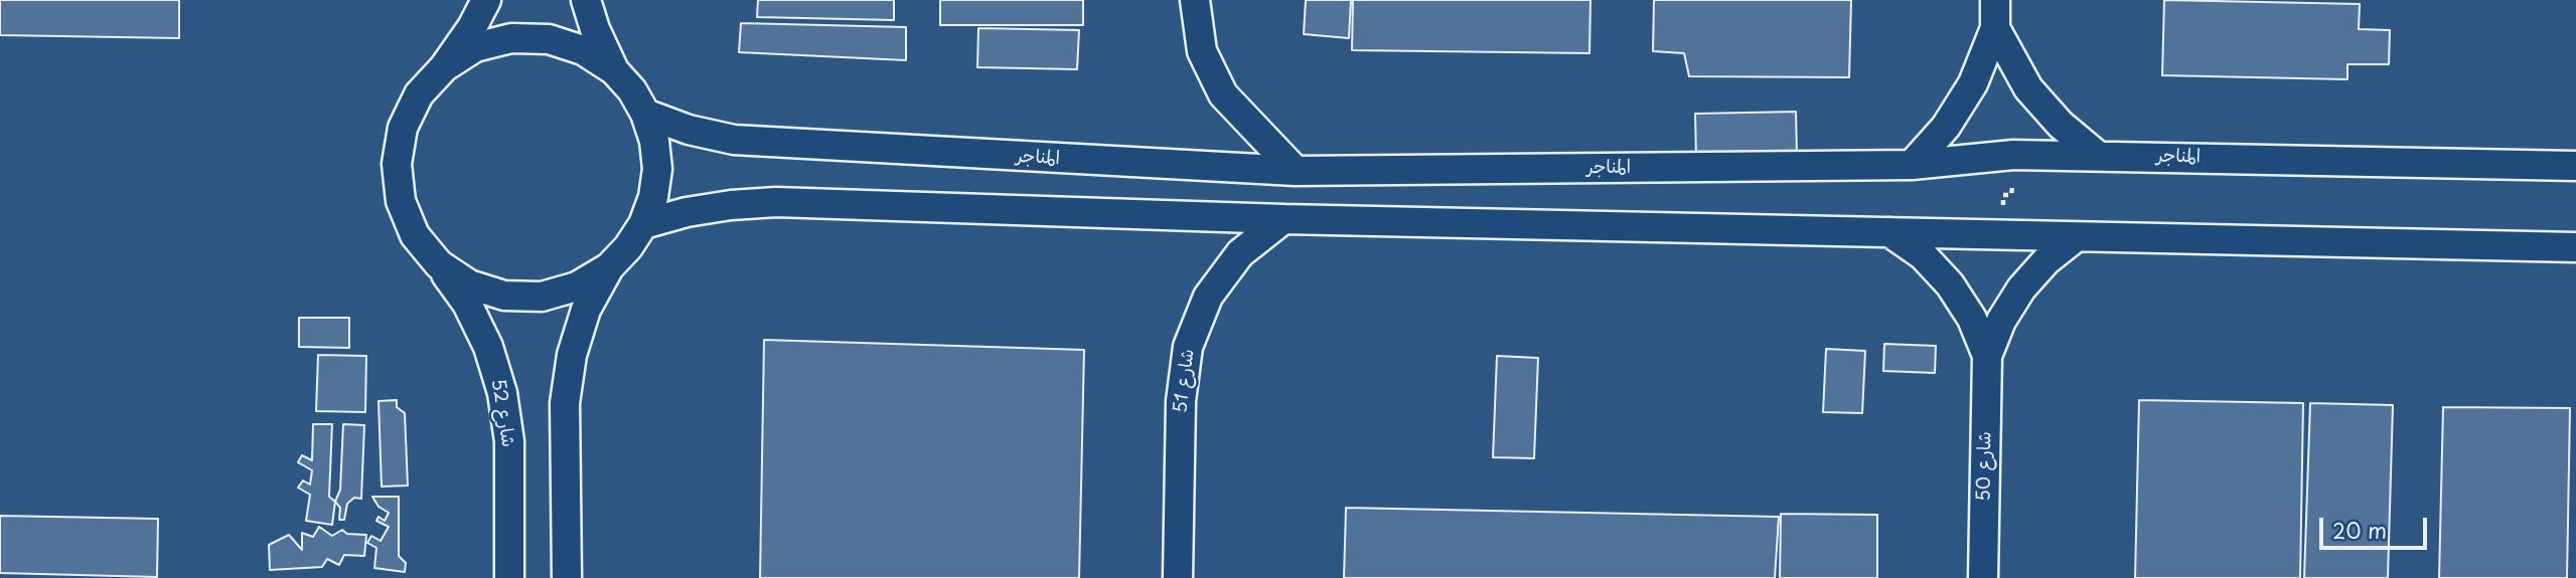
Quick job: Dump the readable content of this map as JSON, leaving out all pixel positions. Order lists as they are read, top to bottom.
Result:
{
  "streets": {
    "street": [
      "المناجر",
      "شارع 51",
      "شارع 52",
      "شارع 50"
    ]
  },
  "scale_bar": "20 m"
}
